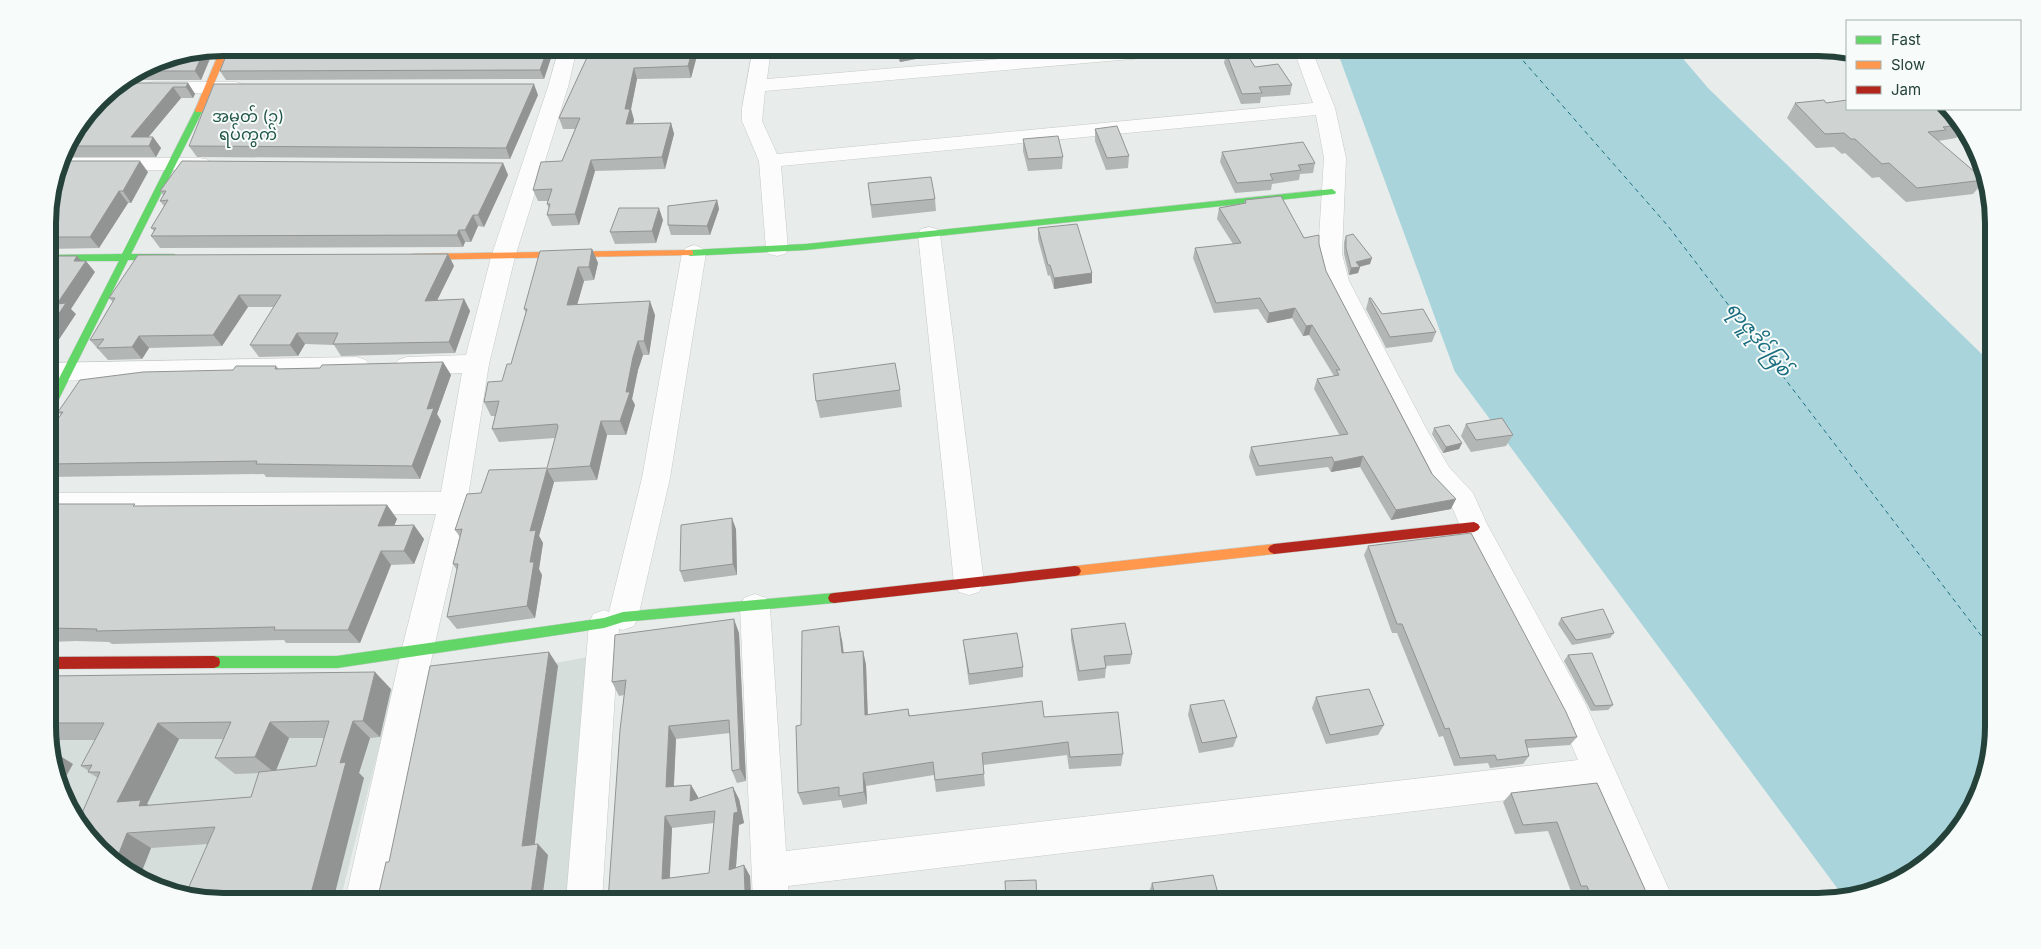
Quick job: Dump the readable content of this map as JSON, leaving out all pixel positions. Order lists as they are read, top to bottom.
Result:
{
  "districts": ["အမှတ် (၃) ရပ်ကွက်"],
  "water": ["ရာဇူဒိုင်မြစ်"],
  "legend": ["Fast", "Slow", "Jam"]
}
